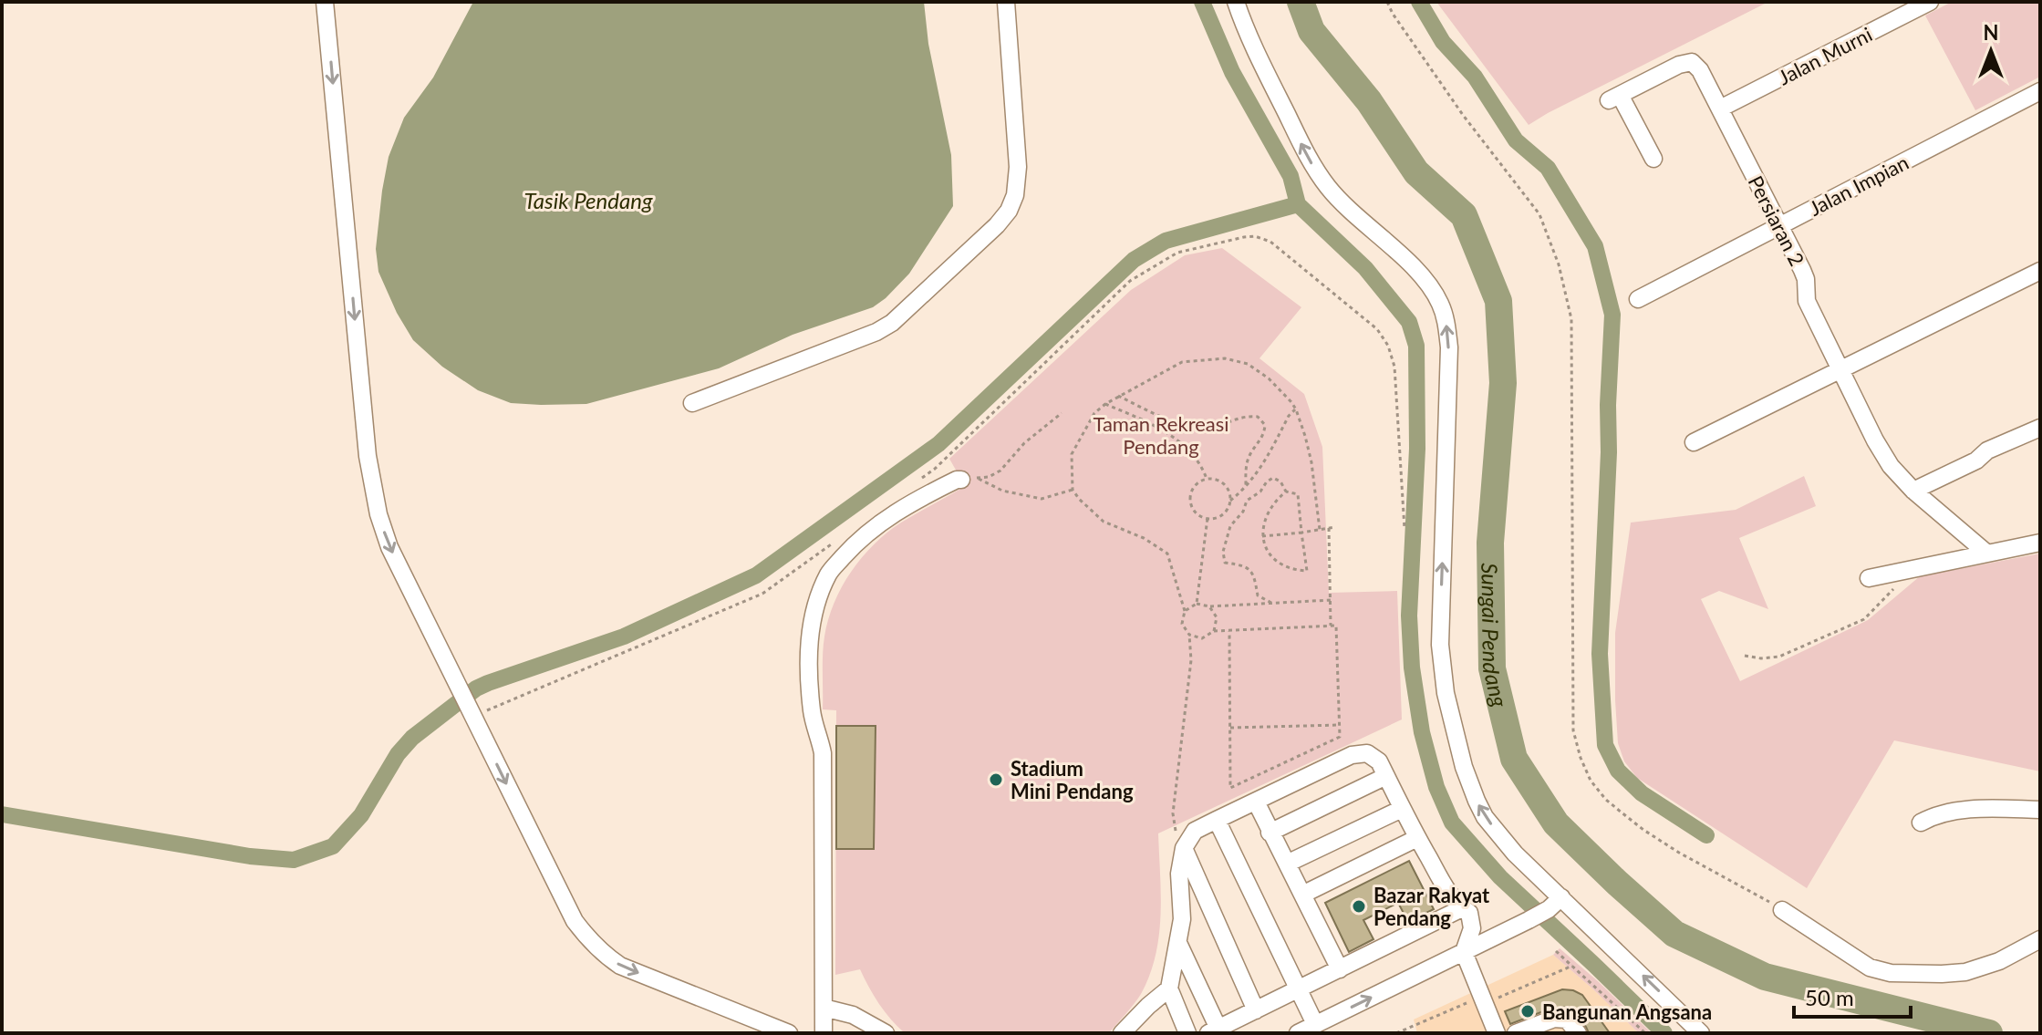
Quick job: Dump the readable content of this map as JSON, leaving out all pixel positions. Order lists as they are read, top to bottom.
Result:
{
  "streets": {
    "street": ["Jalan Murni", "Jalan Impian", "Persiaran 2"]
  },
  "crossings": [
    ["Jalan Murni", "Persiaran 2"],
    ["Jalan Impian", "Persiaran 2"]
  ],
  "water": ["Tasik Pendang", "Sungai Pendang"],
  "parks": ["Taman Rekreasi Pendang"],
  "places": ["Stadium Mini Pendang", "Bazar Rakyat Pendang", "Bangunan Angsana"],
  "scale_bar": "50 m",
  "north": "top"
}
